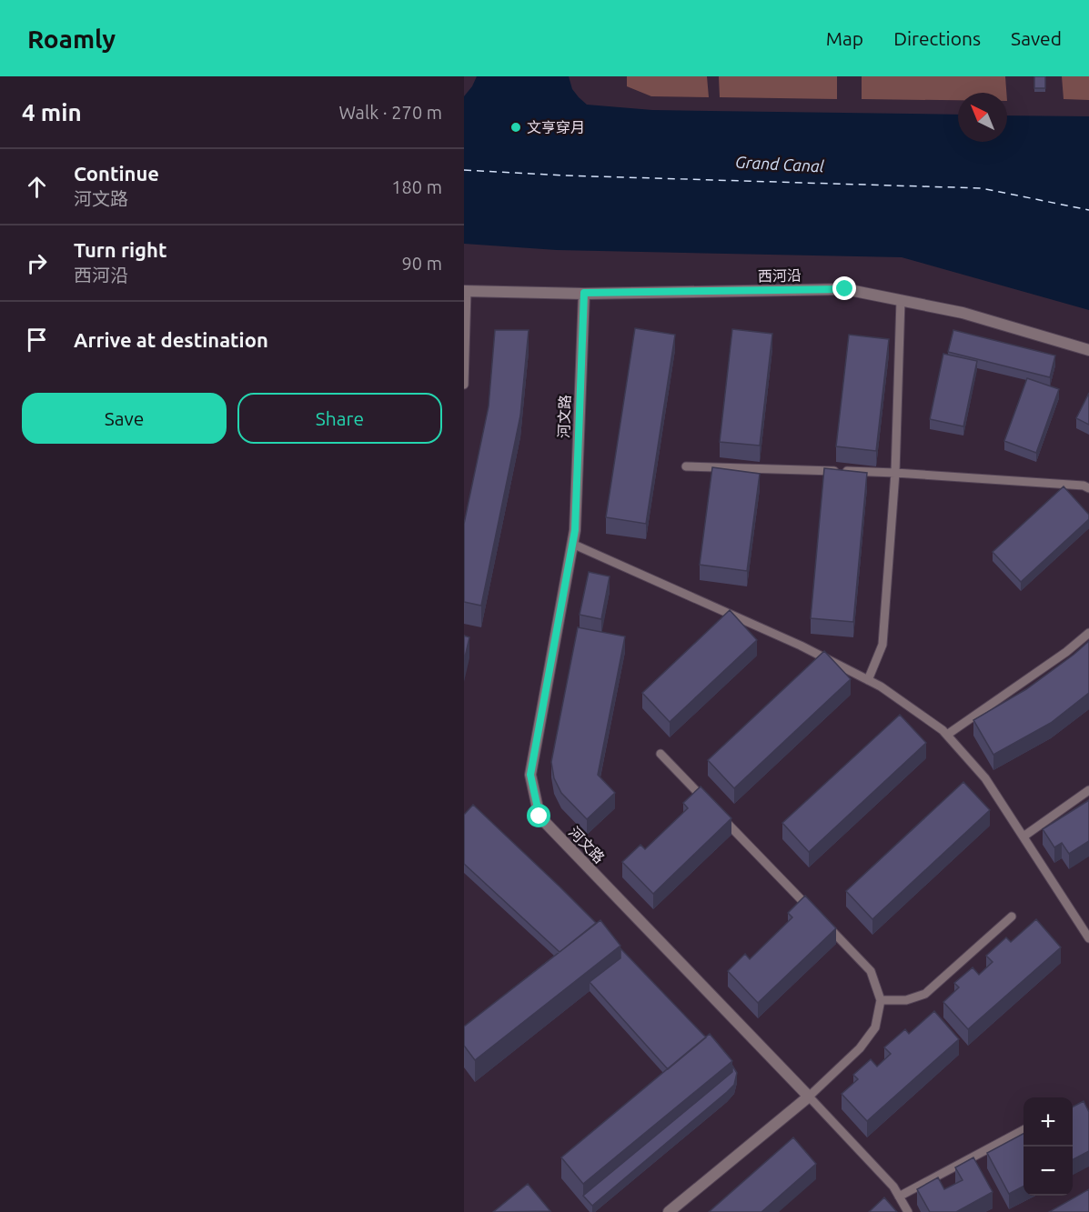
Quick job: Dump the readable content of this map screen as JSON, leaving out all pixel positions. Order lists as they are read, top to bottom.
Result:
{
  "streets": {
    "street": ["西河沿", "河文路"]
  },
  "crossings": [
    ["西河沿", "河文路"]
  ],
  "water": ["Grand Canal"],
  "places": ["文亨穿月"],
  "north": "top left",
  "page": {
    "header": "Roamly",
    "nav": ["Map", "Directions", "Saved"],
    "heading": ["4 min", "Walk · 270 m"],
    "list": [
      ["Continue", "河文路", "180 m"],
      ["Turn right", "西河沿", "90 m"],
      "Arrive at destination"
    ],
    "buttons": ["Save", "Share"],
    "map_buttons": ["+", "−"]
  }
}
